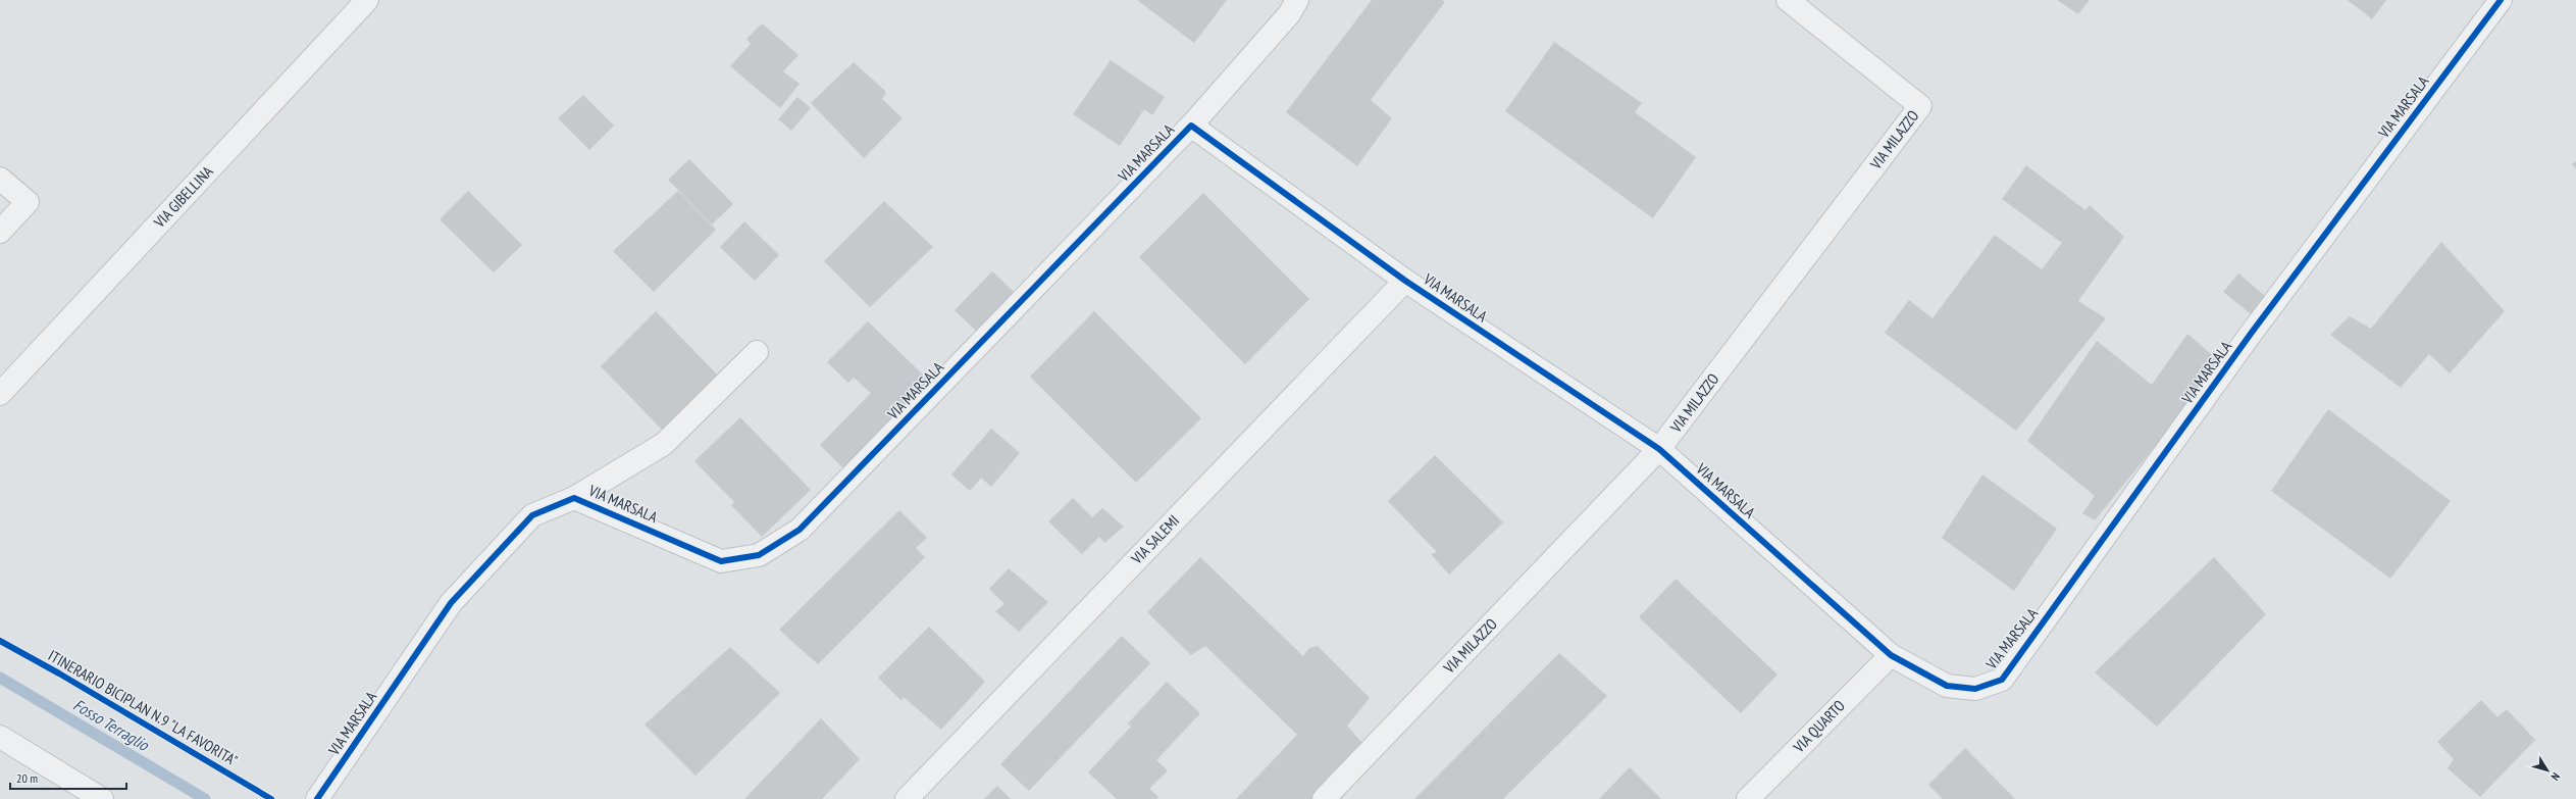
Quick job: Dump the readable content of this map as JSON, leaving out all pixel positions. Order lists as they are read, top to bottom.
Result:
{
  "streets": {
    "street": [
      "VIA MARSALA",
      "VIA MILAZZO",
      "VIA GIBELLINA",
      "VIA SALEMI",
      "VIA QUARTO"
    ],
    "cycle path": ["ITINERARIO BICIPLAN N.9 \"LA FAVORITA\""]
  },
  "crossings": [
    ["VIA MARSALA", "VIA MILAZZO"],
    ["VIA MARSALA", "VIA SALEMI"],
    ["VIA MARSALA", "VIA QUARTO"]
  ],
  "water": ["Fosso Terraglio"],
  "scale_bar": "20 m",
  "north": "bottom right"
}
